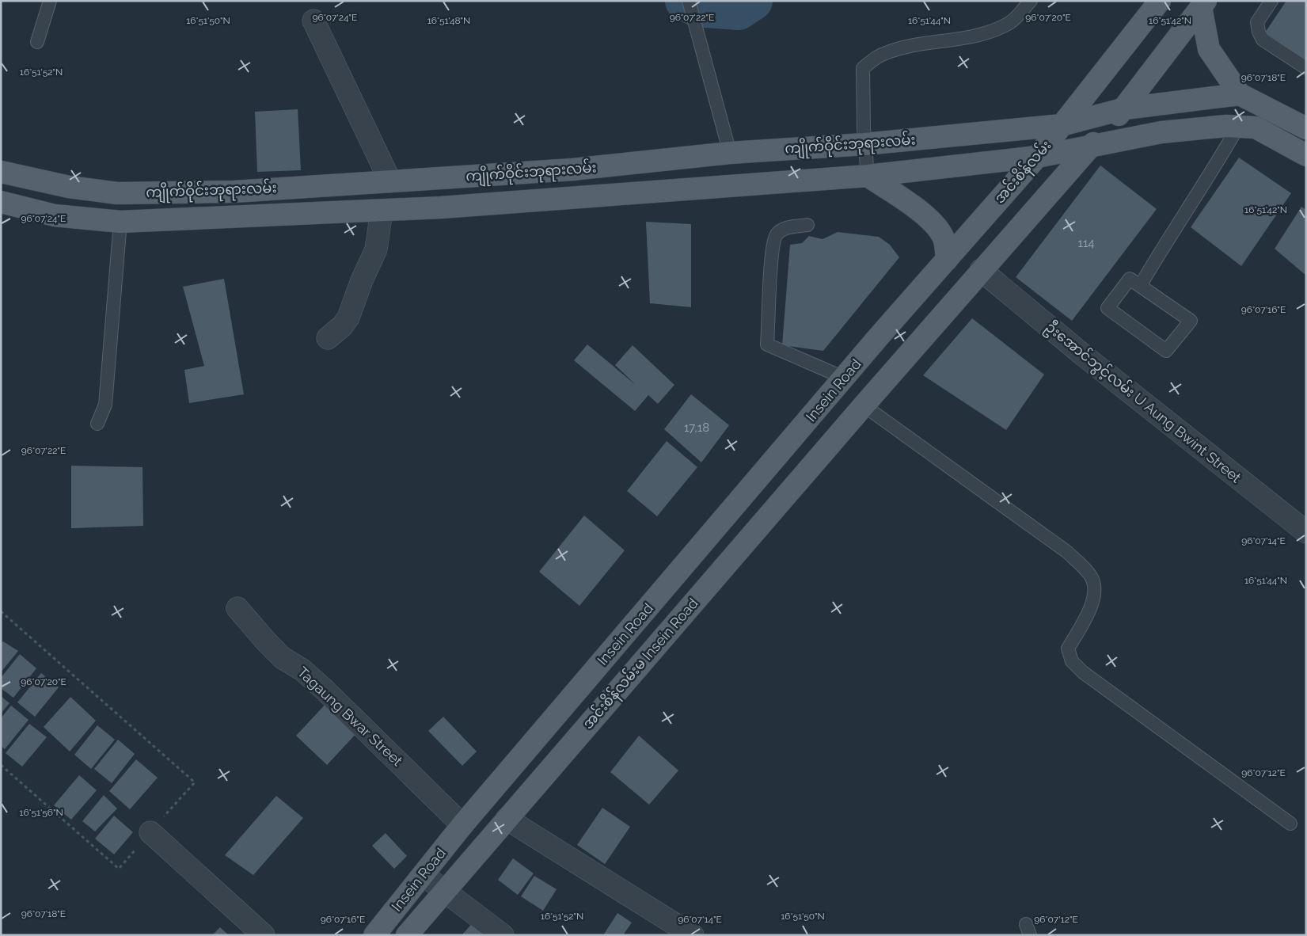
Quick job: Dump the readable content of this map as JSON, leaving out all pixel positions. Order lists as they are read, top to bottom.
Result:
{
  "streets": {
    "main road": [
      "ကျိုက်ဝိုင်းဘုရားလမ်း",
      "အင်းစိန်လမ်း",
      "Insein Road",
      "အင်းစိန်လမ်းမ Insein Road"
    ],
    "street": ["ဦးအောင်ဘွင့်လမ်း U Aung Bwint Street", "Tagaung Bwar Street"]
  },
  "crossings": [
    ["ကျိုက်ဝိုင်းဘုရားလမ်း", "အင်းစိန်လမ်း"],
    ["အင်းစိန်လမ်း", "Insein Road"],
    ["Insein Road", "Tagaung Bwar Street"]
  ],
  "house_numbers": ["114", "17,18"],
  "coordinates": [
    "96°07'20\"E",
    "96°07'24\"E",
    "96°07'22\"E",
    "16°51'50\"N",
    "16°51'48\"N",
    "16°51'44\"N",
    "16°51'42\"N",
    "16°51'52\"N",
    "96°07'18\"E",
    "96°07'16\"E",
    "96°07'14\"E",
    "96°07'12\"E",
    "16°51'56\"N"
  ]
}
